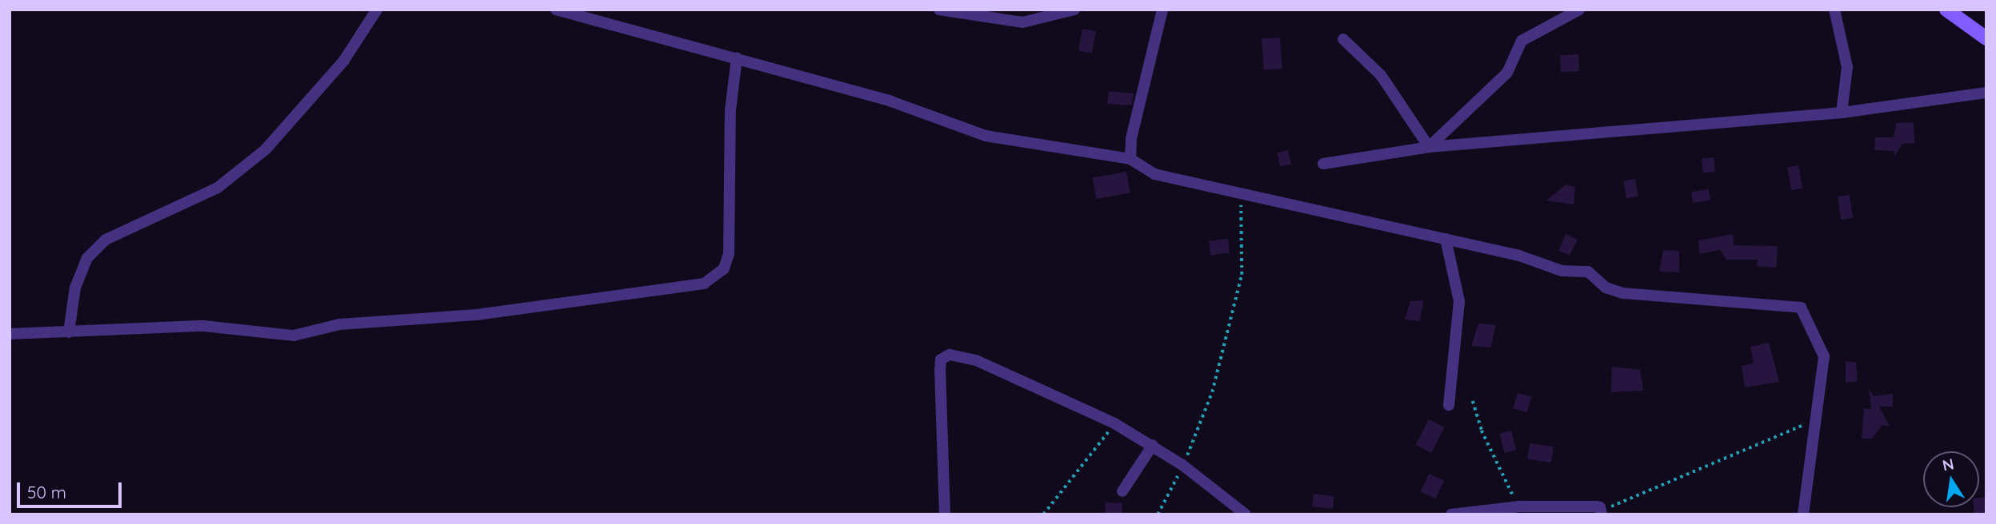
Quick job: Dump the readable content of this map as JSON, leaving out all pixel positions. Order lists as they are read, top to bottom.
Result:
{
  "scale_bar": "50 m",
  "north": "top"
}
